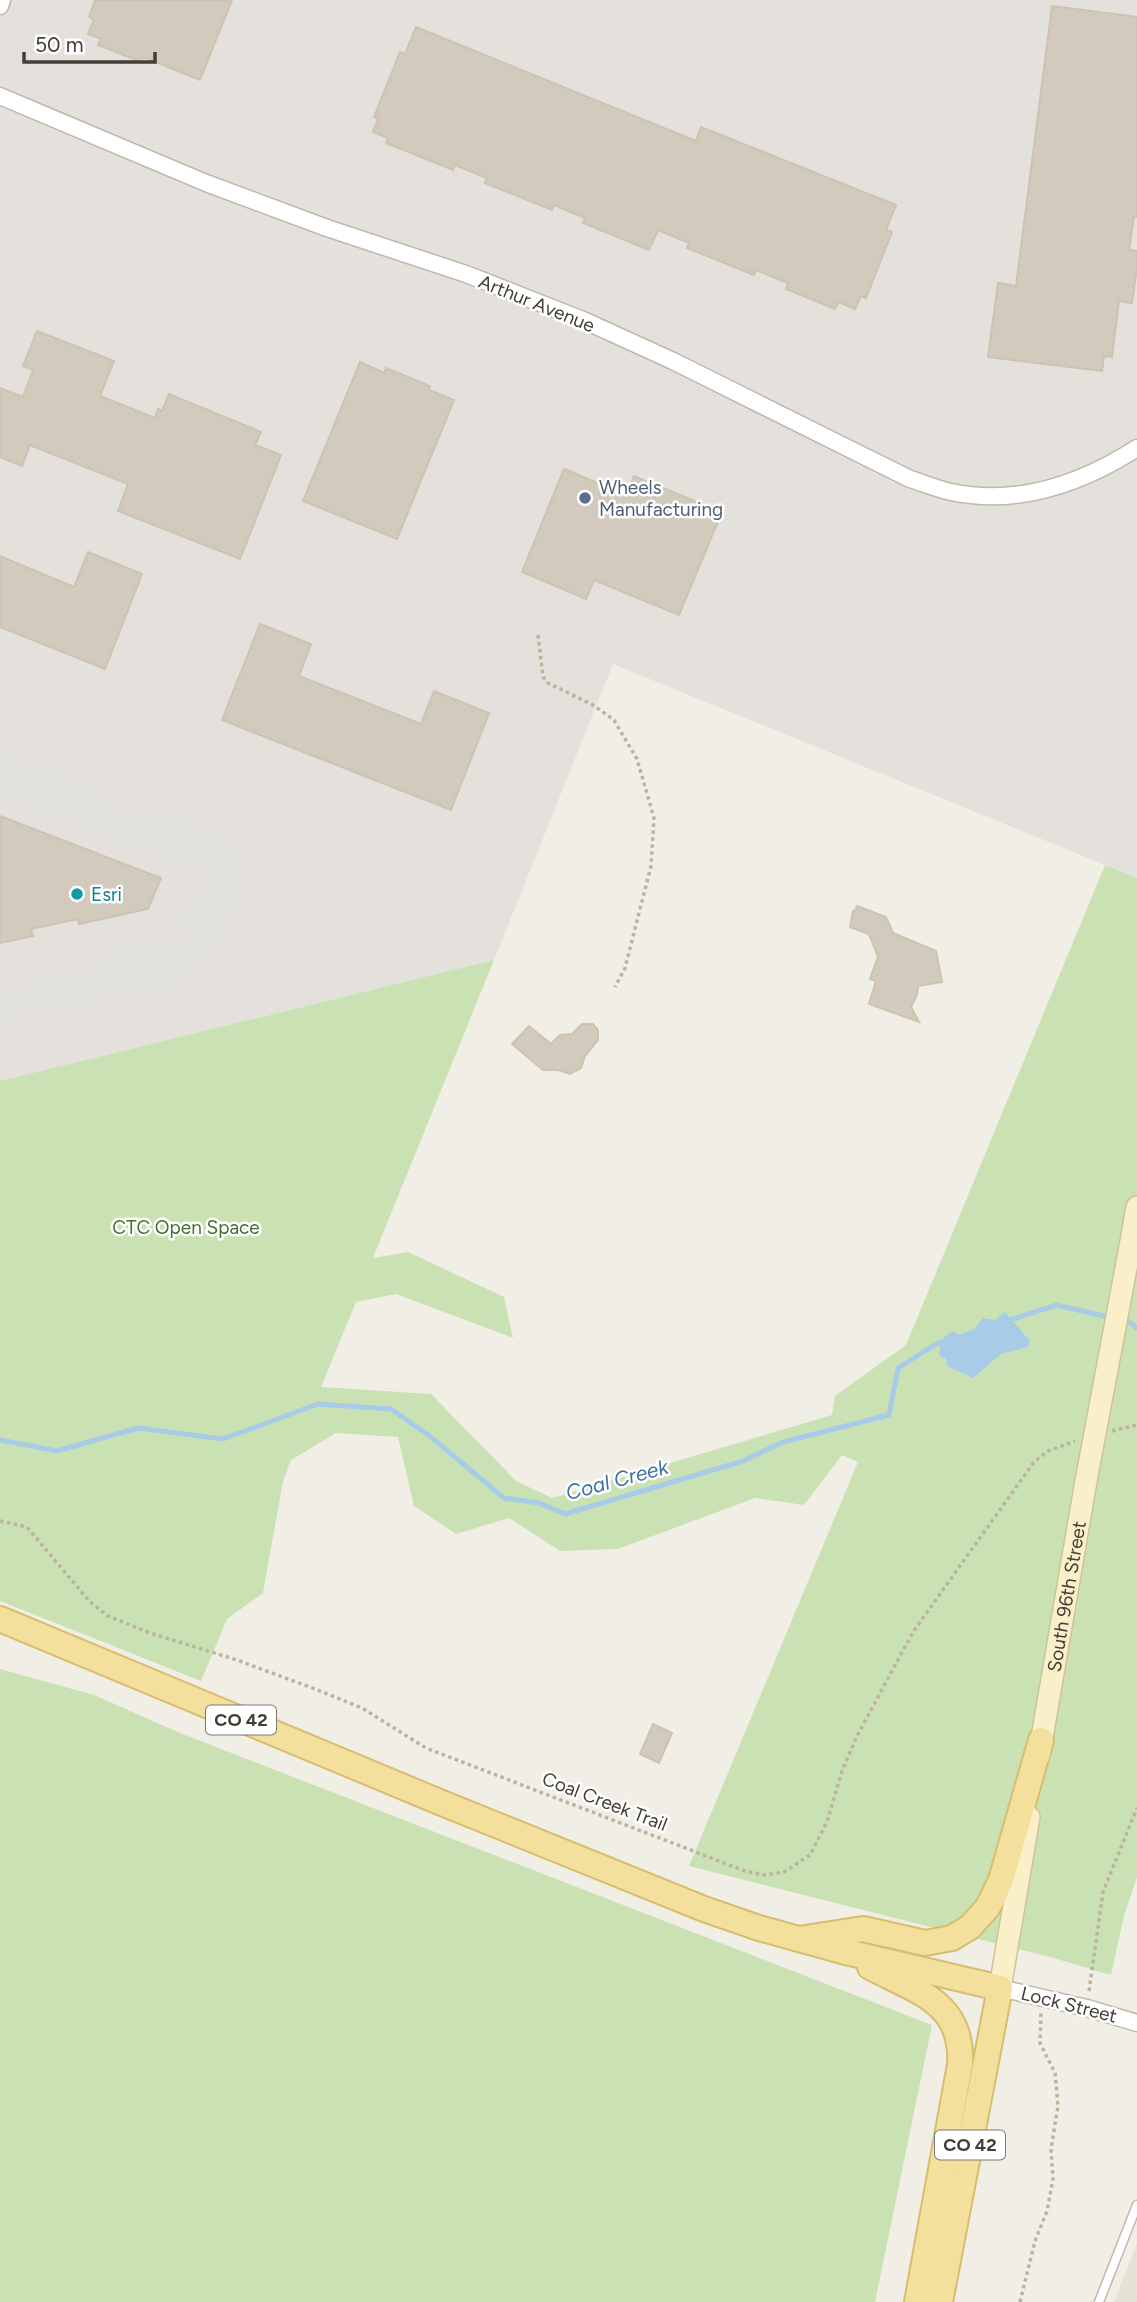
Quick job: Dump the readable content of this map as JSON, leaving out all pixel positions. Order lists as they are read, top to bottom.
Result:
{
  "streets": {
    "main road": ["South 96th Street", "CO 42"],
    "street": ["Arthur Avenue", "Lock Street"],
    "path": ["Coal Creek Trail"]
  },
  "crossings": [
    ["South 96th Street", "CO 42"],
    ["South 96th Street", "Lock Street"],
    ["CO 42", "Lock Street"]
  ],
  "water": ["Coal Creek"],
  "parks": ["CTC Open Space"],
  "places": ["Wheels Manufacturing", "Esri"],
  "scale_bar": "50 m"
}
